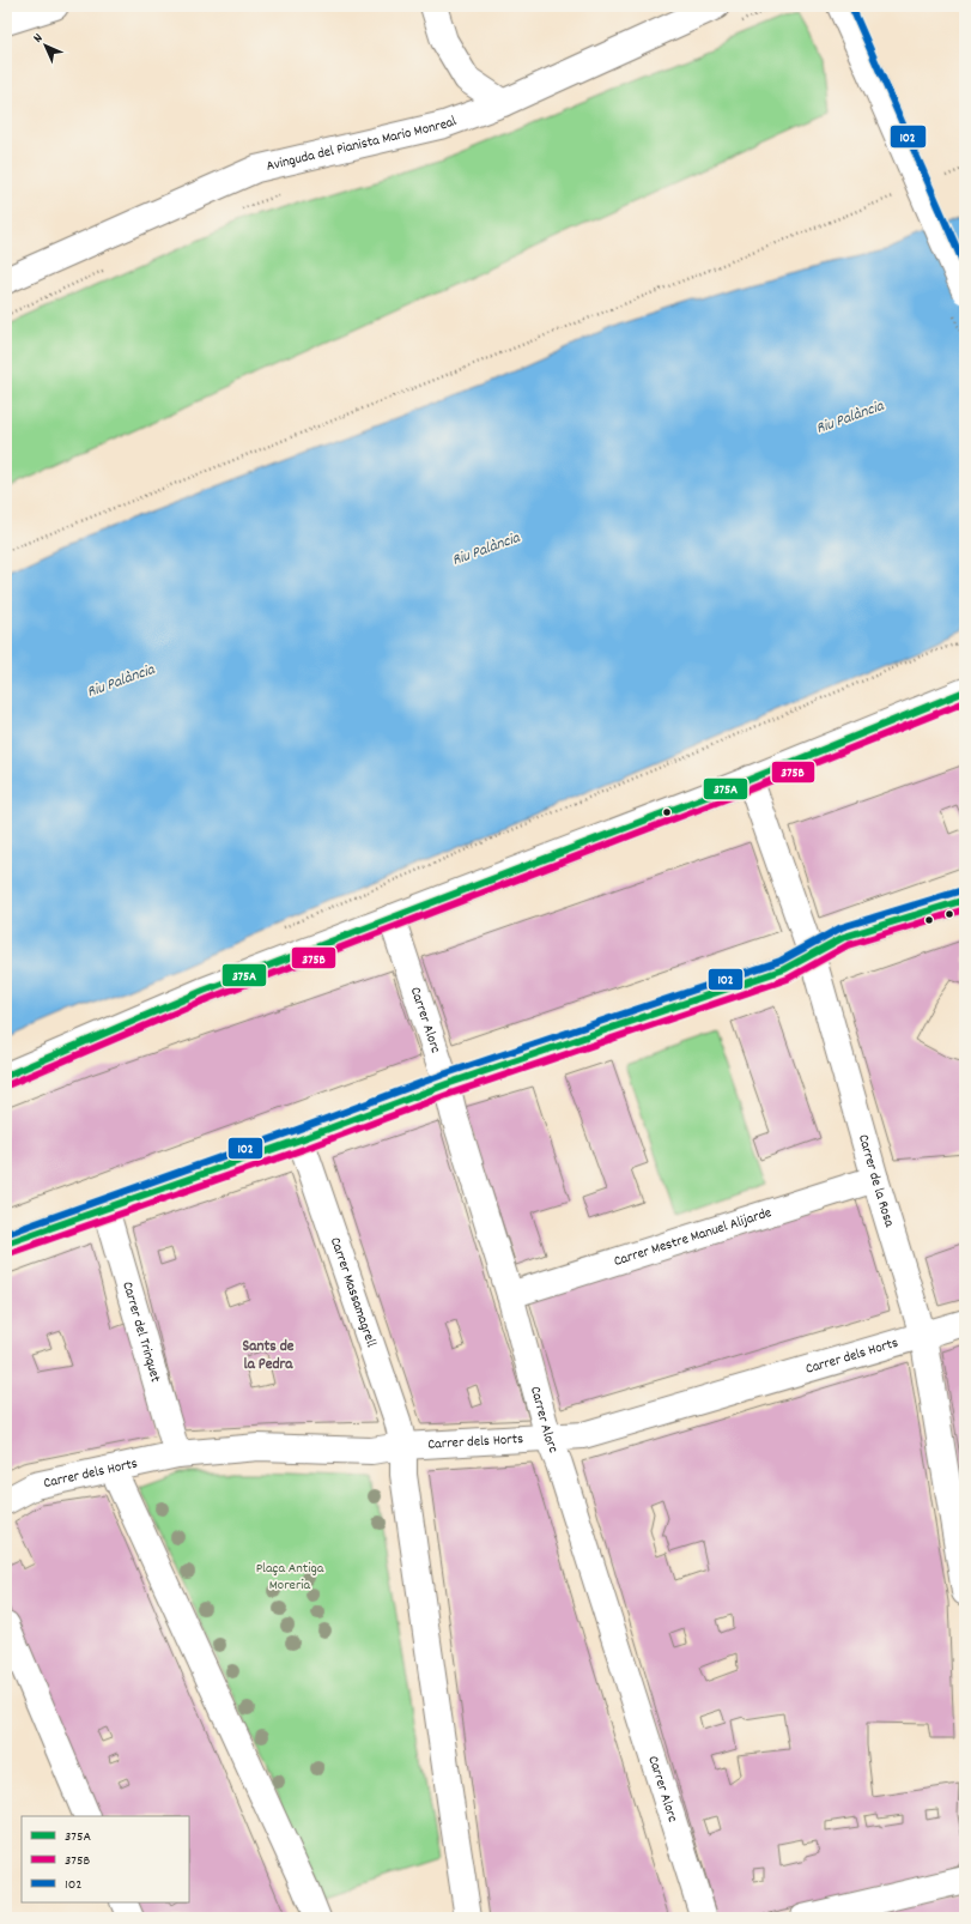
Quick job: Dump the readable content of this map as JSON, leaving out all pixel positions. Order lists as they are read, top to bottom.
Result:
{
  "streets": {
    "street": [
      "Avinguda del Pianista Mario Monreal",
      "Carrer Alorc",
      "Carrer de la Rosa",
      "Carrer Mestre Manuel Alijarde",
      "Carrer Massamagrell",
      "Carrer del Trinquet",
      "Carrer dels Horts"
    ]
  },
  "crossings": [
    ["Carrer Alorc", "Carrer Mestre Manuel Alijarde"],
    ["Carrer Alorc", "Carrer dels Horts"],
    ["Carrer de la Rosa", "Carrer Mestre Manuel Alijarde"],
    ["Carrer de la Rosa", "Carrer dels Horts"],
    ["Carrer Massamagrell", "Carrer dels Horts"],
    ["Carrer del Trinquet", "Carrer dels Horts"]
  ],
  "districts": ["Sants de la Pedra"],
  "water": ["Riu Palància"],
  "parks": ["Plaça Antiga Moreria"],
  "lines": ["transit line 102", "transit line 375A", "transit line 375B"],
  "legend": ["375A", "375B", "102"],
  "north": "top left"
}
